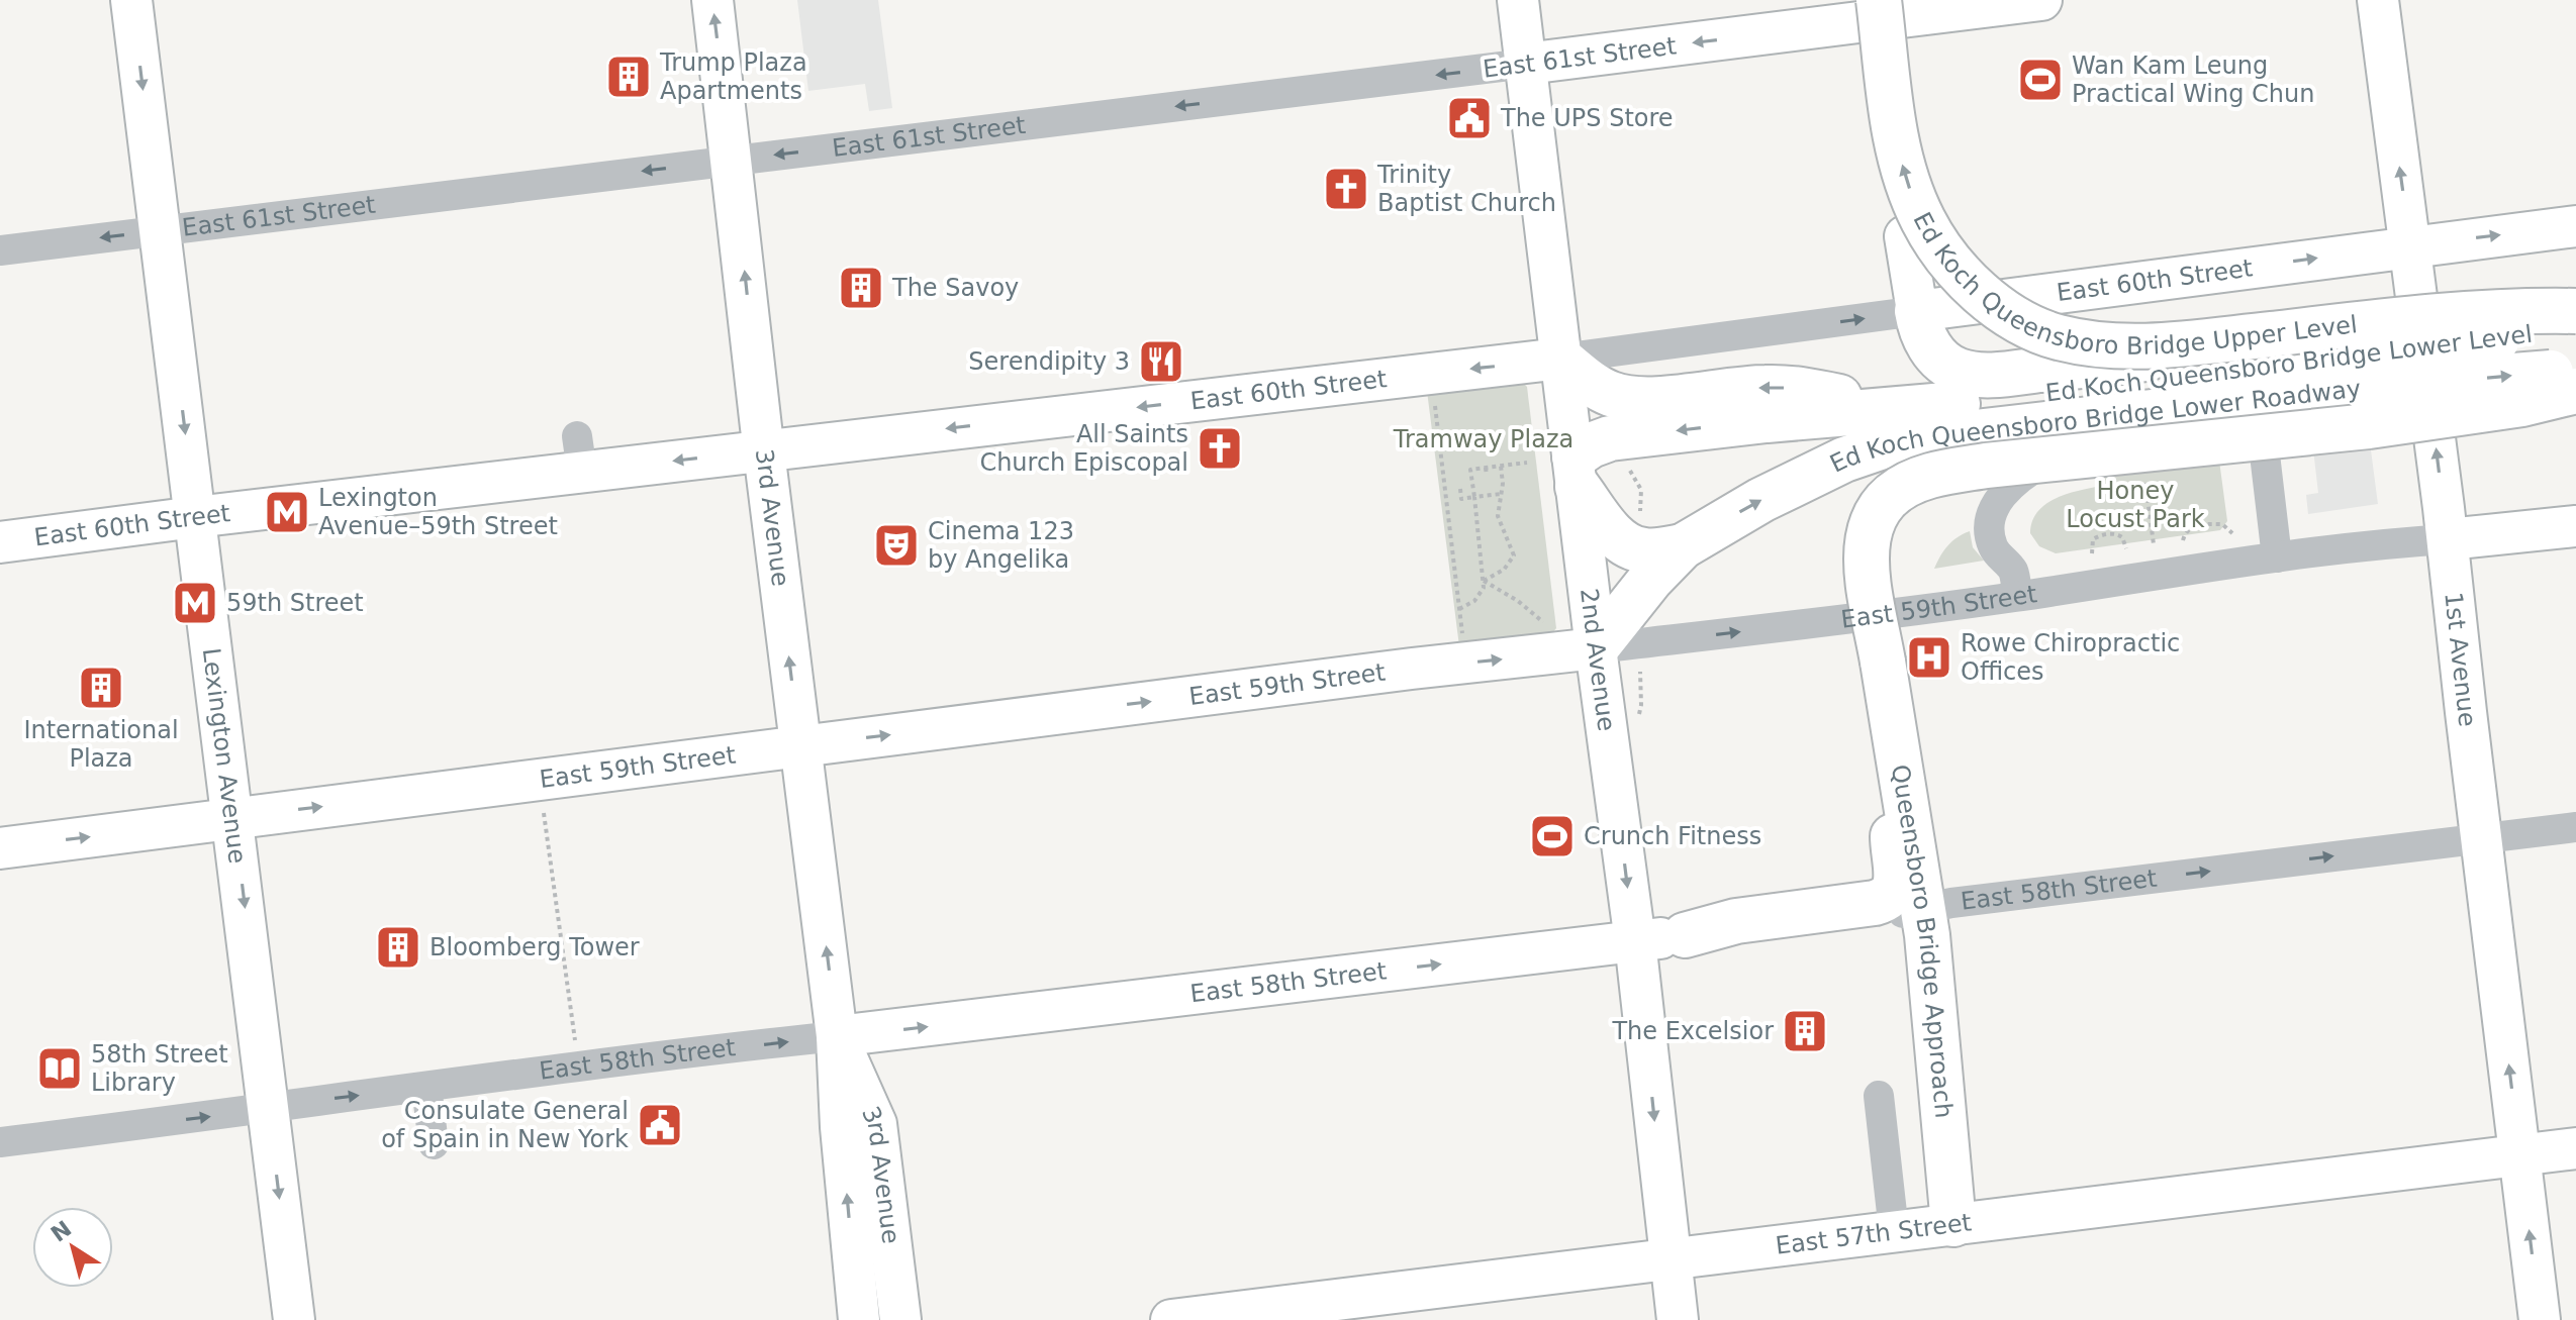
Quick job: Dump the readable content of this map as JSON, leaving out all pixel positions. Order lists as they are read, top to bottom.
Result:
{
  "streets": {
    "highway": [
      "Ed Koch Queensboro Bridge Upper Level",
      "Ed Koch Queensboro Bridge Lower Level",
      "Ed Koch Queensboro Bridge Lower Roadway",
      "Queensboro Bridge Approach"
    ],
    "main road": [
      "East 61st Street",
      "East 60th Street",
      "3rd Avenue",
      "East 59th Street",
      "2nd Avenue",
      "1st Avenue",
      "Lexington Avenue",
      "East 58th Street",
      "East 57th Street"
    ]
  },
  "crossings": [
    ["East 61st Street", "Ed Koch Queensboro Bridge Upper Level"],
    ["East 61st Street", "3rd Avenue"],
    ["East 61st Street", "2nd Avenue"],
    ["East 61st Street", "Lexington Avenue"],
    ["East 60th Street", "3rd Avenue"],
    ["East 60th Street", "2nd Avenue"],
    ["East 60th Street", "1st Avenue"],
    ["East 60th Street", "Lexington Avenue"],
    ["Ed Koch Queensboro Bridge Lower Level", "Ed Koch Queensboro Bridge Lower Roadway"],
    ["3rd Avenue", "East 59th Street"],
    ["3rd Avenue", "East 58th Street"],
    ["East 59th Street", "2nd Avenue"],
    ["East 59th Street", "1st Avenue"],
    ["East 59th Street", "Lexington Avenue"],
    ["2nd Avenue", "East 58th Street"],
    ["2nd Avenue", "East 57th Street"],
    ["1st Avenue", "East 58th Street"],
    ["1st Avenue", "East 57th Street"],
    ["Lexington Avenue", "East 58th Street"],
    ["East 58th Street", "Queensboro Bridge Approach"],
    ["Queensboro Bridge Approach", "East 57th Street"]
  ],
  "one_way": [
    "East 61st Street",
    "3rd Avenue",
    "East 59th Street",
    "2nd Avenue",
    "1st Avenue",
    "Lexington Avenue",
    "East 58th Street"
  ],
  "parks": ["Tramway Plaza", "Honey Locust Park"],
  "places": {
    "building": [
      "Trump Plaza Apartments",
      "The Savoy",
      "International Plaza",
      "Bloomberg Tower",
      "The Excelsior"
    ],
    "sports": ["Wan Kam Leung Practical Wing Chun", "Crunch Fitness"],
    "public building": ["The UPS Store", "Consulate General of Spain in New York"],
    "church": ["Trinity Baptist Church", "All Saints Church Episcopal"],
    "restaurant": ["Serendipity 3"],
    "metro station": ["Lexington Avenue–59th Street", "59th Street"],
    "theatre": ["Cinema 123 by Angelika"],
    "hospital": ["Rowe Chiropractic Offices"],
    "library": ["58th Street Library"]
  },
  "north": "top left"
}
